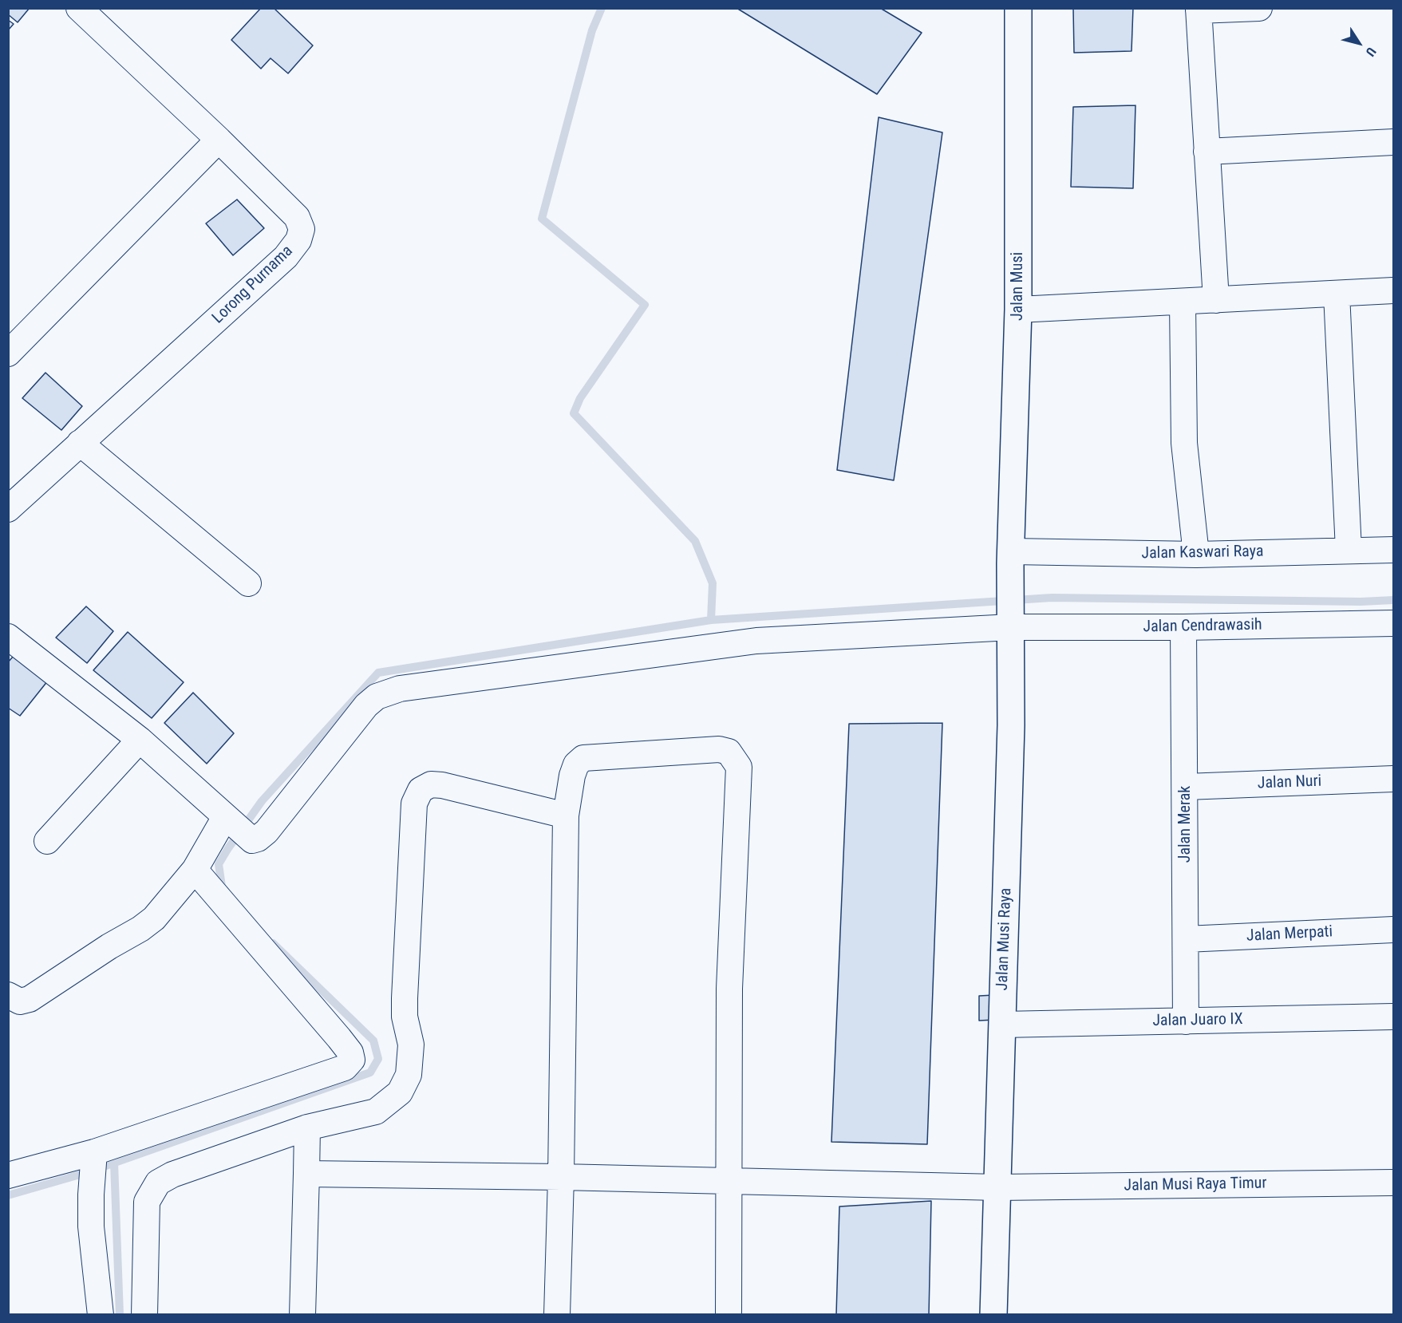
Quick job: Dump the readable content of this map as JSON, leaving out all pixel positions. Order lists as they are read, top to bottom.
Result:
{
  "streets": {
    "street": [
      "Lorong Purnama",
      "Jalan Musi",
      "Jalan Kaswari Raya",
      "Jalan Cendrawasih",
      "Jalan Nuri",
      "Jalan Merak",
      "Jalan Merpati",
      "Jalan Musi Raya",
      "Jalan Juaro IX",
      "Jalan Musi Raya Timur"
    ]
  },
  "crossings": [
    ["Jalan Musi", "Jalan Kaswari Raya"],
    ["Jalan Musi", "Jalan Musi Raya"],
    ["Jalan Kaswari Raya", "Jalan Musi Raya"],
    ["Jalan Cendrawasih", "Jalan Merak"],
    ["Jalan Cendrawasih", "Jalan Musi Raya"],
    ["Jalan Nuri", "Jalan Merak"],
    ["Jalan Merak", "Jalan Merpati"],
    ["Jalan Merak", "Jalan Juaro IX"],
    ["Jalan Musi Raya", "Jalan Juaro IX"],
    ["Jalan Musi Raya", "Jalan Musi Raya Timur"]
  ],
  "north": "bottom right"
}
